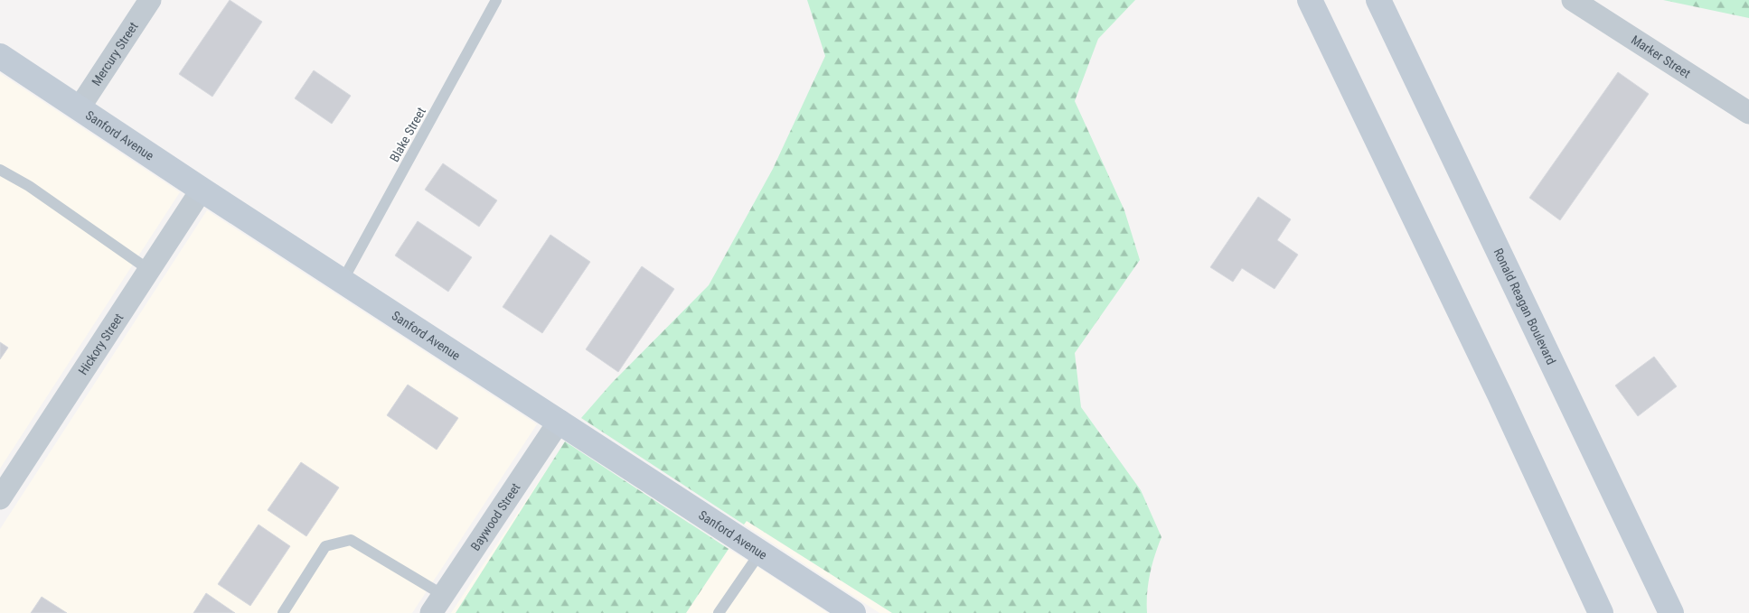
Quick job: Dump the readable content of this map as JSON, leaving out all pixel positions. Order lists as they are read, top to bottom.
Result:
{
  "streets": {
    "main road": ["Sanford Avenue", "Ronald Reagan Boulevard"],
    "street": [
      "Mercury Street",
      "Marker Street",
      "Hickory Street",
      "Baywood Street"
    ],
    "lane": ["Blake Street"]
  },
  "crossings": [
    ["Mercury Street", "Sanford Avenue"],
    ["Sanford Avenue", "Blake Street"],
    ["Sanford Avenue", "Hickory Street"],
    ["Sanford Avenue", "Baywood Street"]
  ]
}
